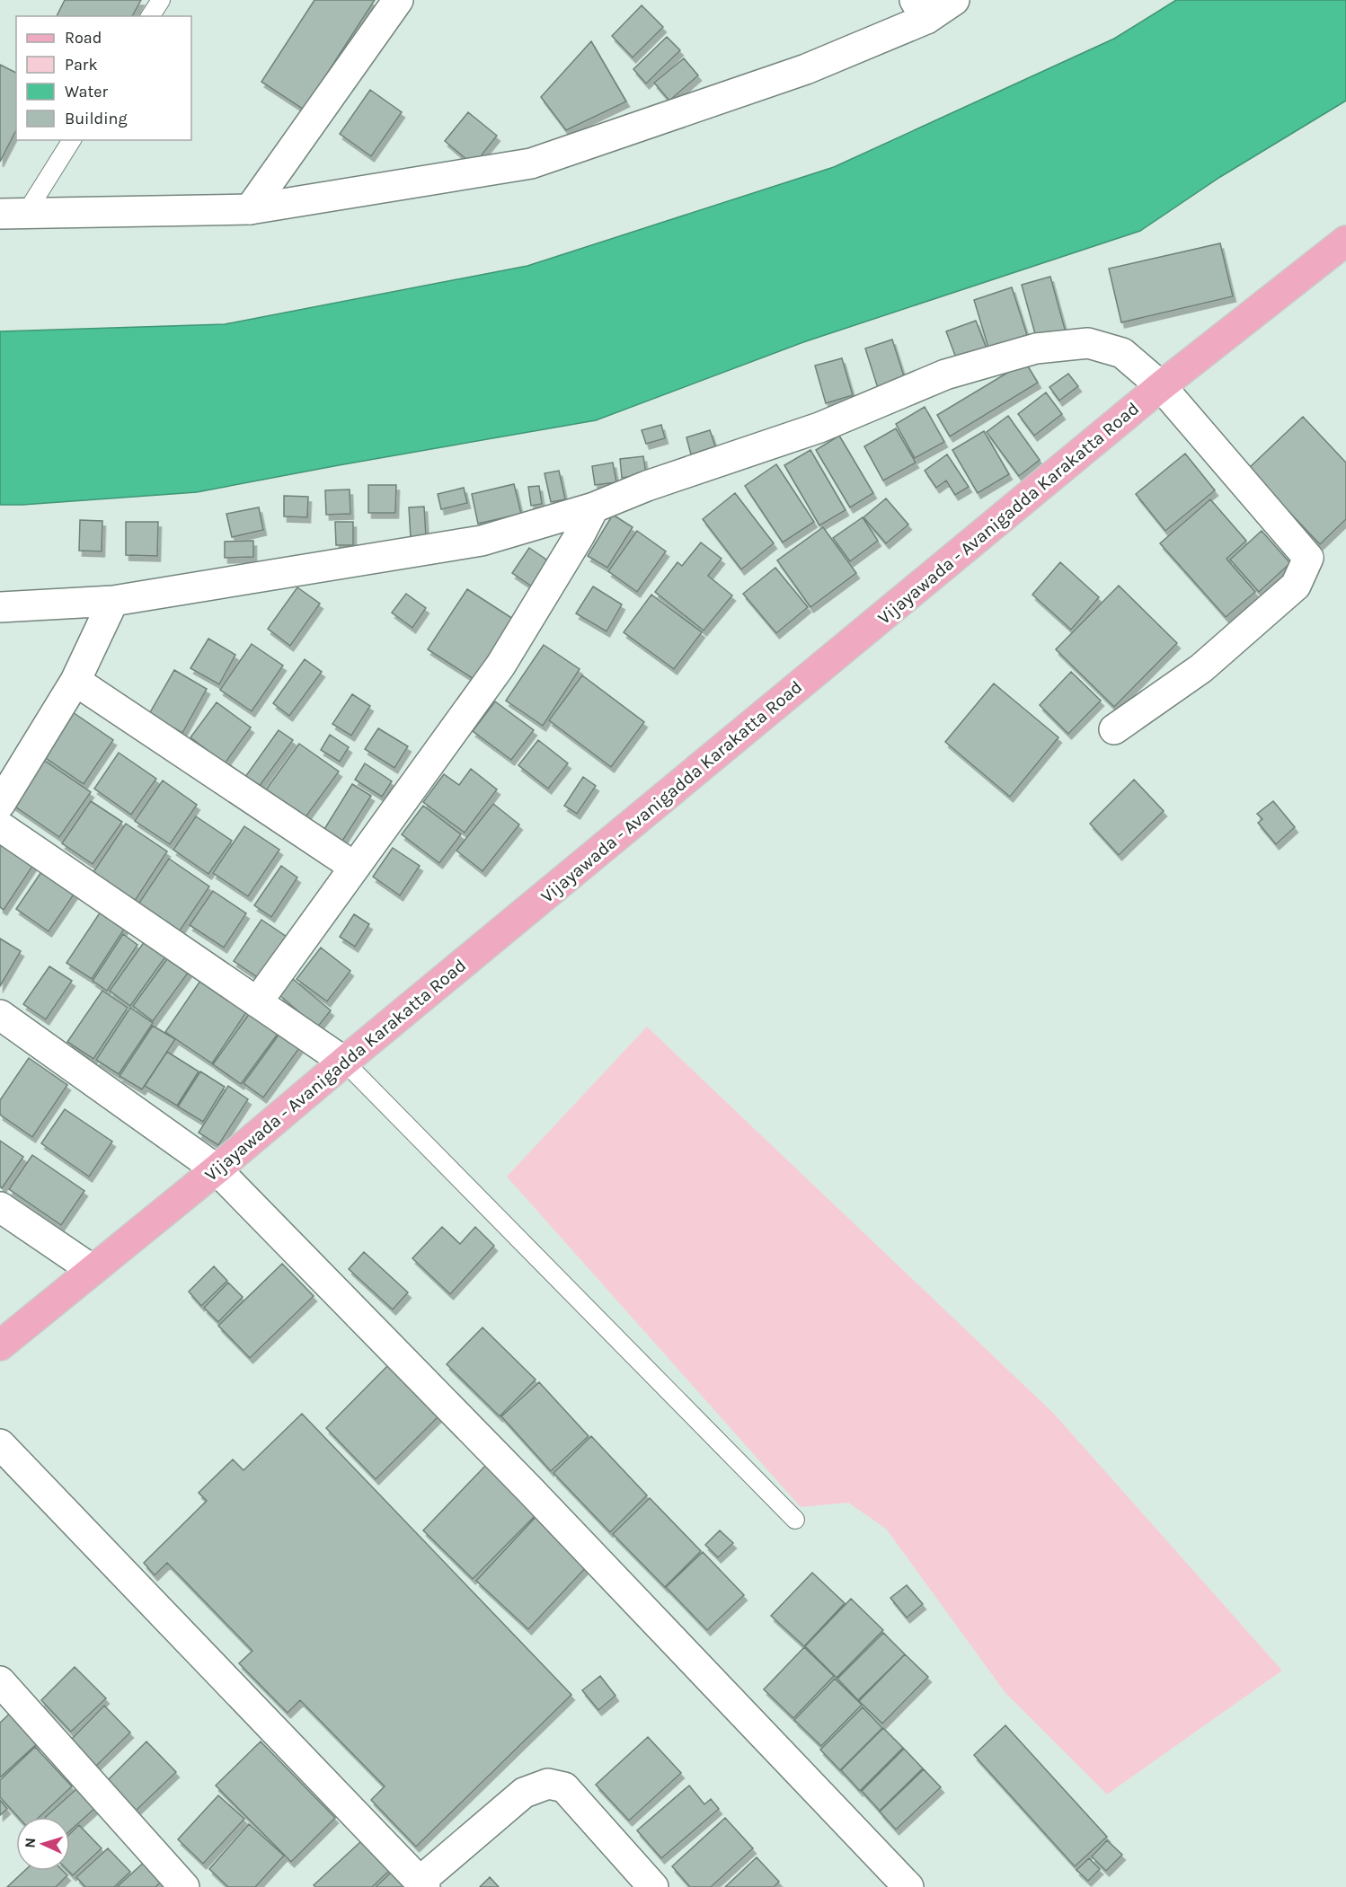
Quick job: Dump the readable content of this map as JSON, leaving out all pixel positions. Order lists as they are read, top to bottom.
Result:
{
  "streets": {
    "main road": ["Vijayawada - Avanigadda Karakatta Road"]
  },
  "legend": [
    "Road",
    "Park",
    "Water",
    "Building"
  ],
  "north": "left"
}
